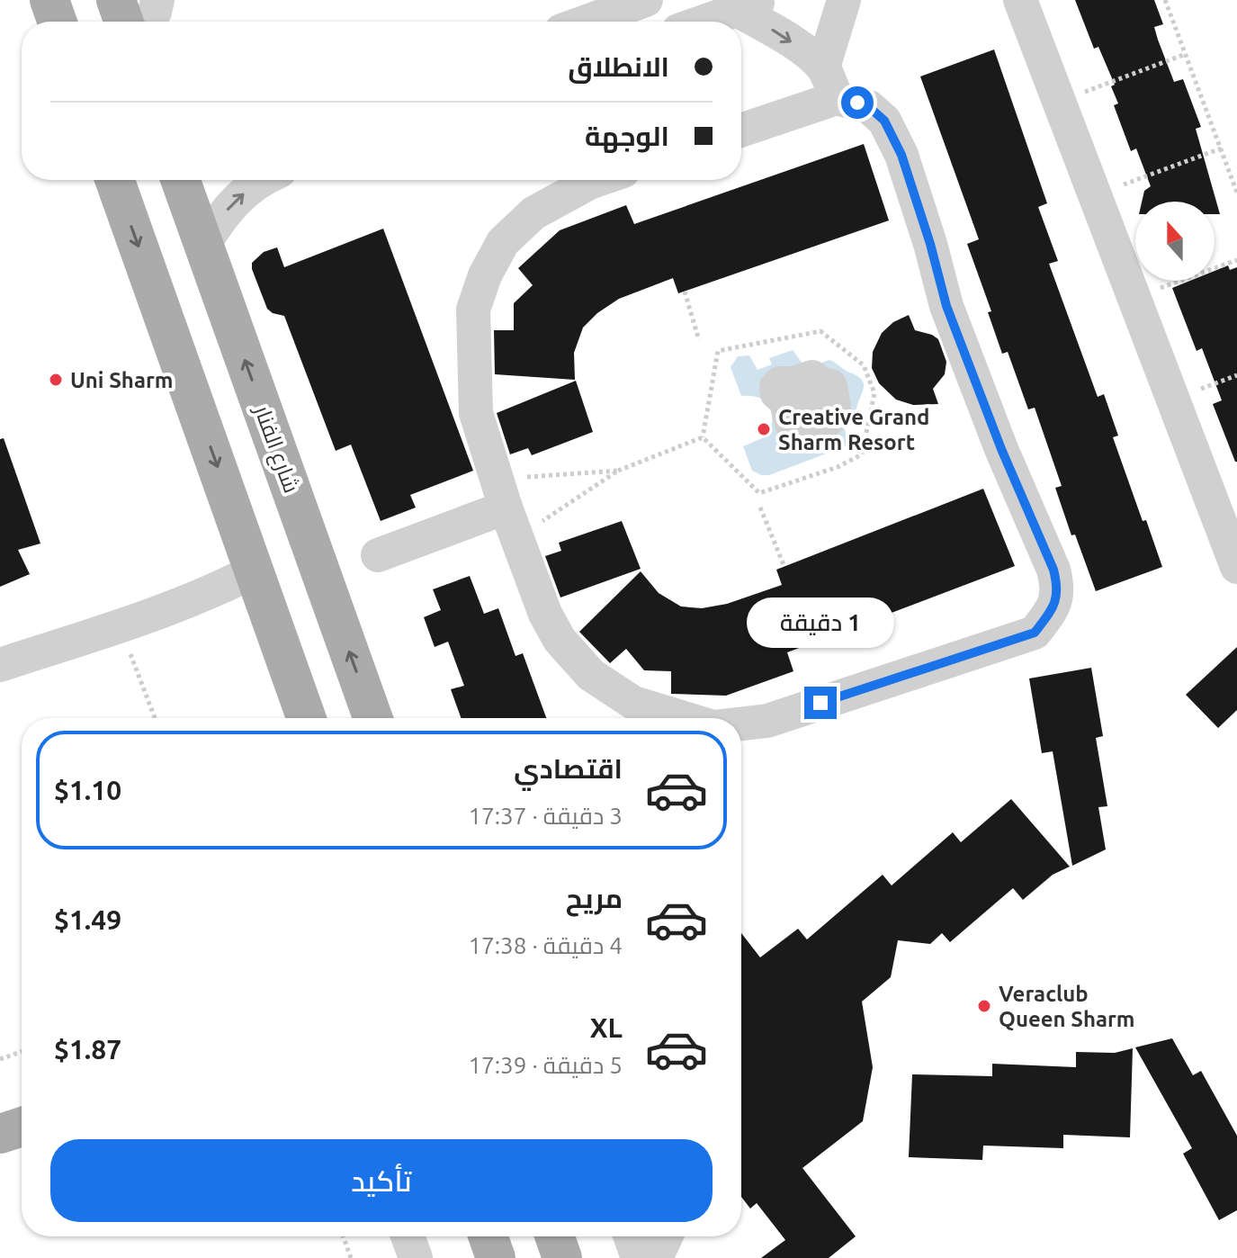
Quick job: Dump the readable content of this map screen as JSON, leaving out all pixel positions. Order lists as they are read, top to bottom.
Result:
{
  "streets": {
    "main road": ["شارع الفنار"]
  },
  "places": ["Uni Sharm", "Creative Grand Sharm Resort", "Veraclub Queen Sharm"],
  "north": "top",
  "page": {
    "banner": ["الانطلاق", "الوجهة"],
    "bubble": "1 دقيقة",
    "list": [
      {
        "name": "اقتصادي",
        "note": "3 دقيقة · 17:37",
        "value": "$1.10"
      },
      {
        "name": "مريح",
        "note": "4 دقيقة · 17:38",
        "value": "$1.49"
      },
      {
        "name": "XL",
        "note": "5 دقيقة · 17:39",
        "value": "$1.87"
      }
    ],
    "buttons": "تأكيد"
  }
}
